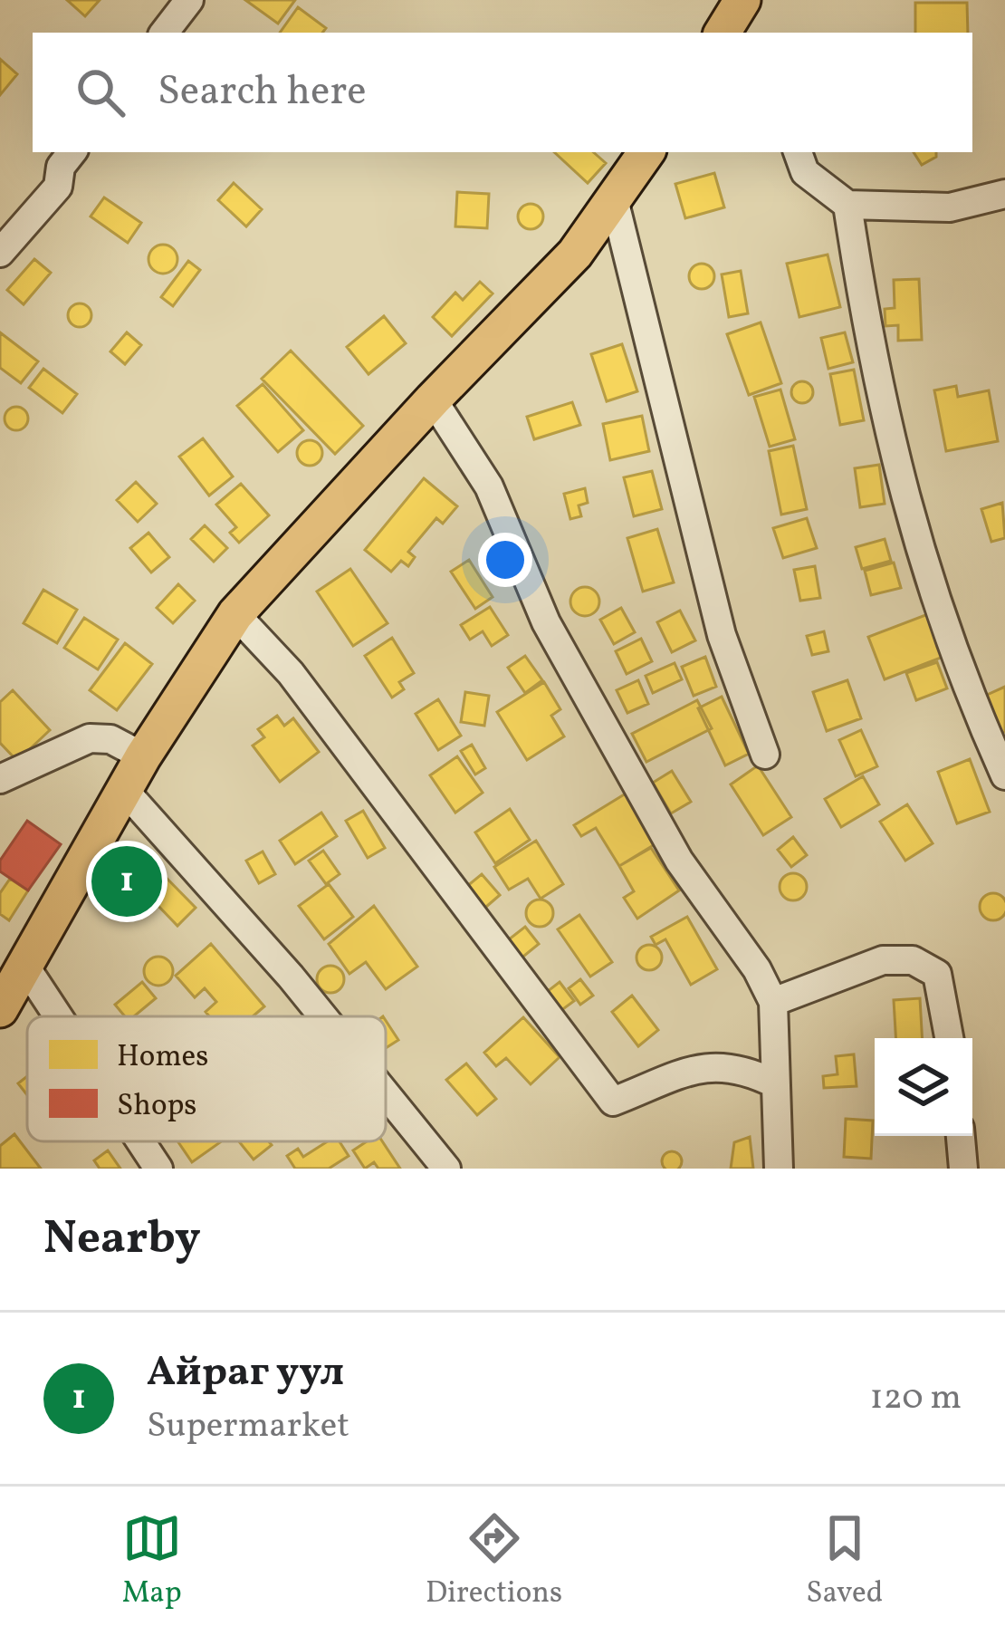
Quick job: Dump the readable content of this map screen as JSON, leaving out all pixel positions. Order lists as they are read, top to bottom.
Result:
{
  "legend": ["Homes", "Shops"],
  "page": {
    "search": "Search here",
    "pins": "1",
    "heading": "Nearby",
    "list": [
      {
        "mark": "1",
        "name": "Айраг уул",
        "note": "Supermarket",
        "value": "120 m"
      }
    ],
    "nav": ["Map", "Directions", "Saved"]
  }
}
